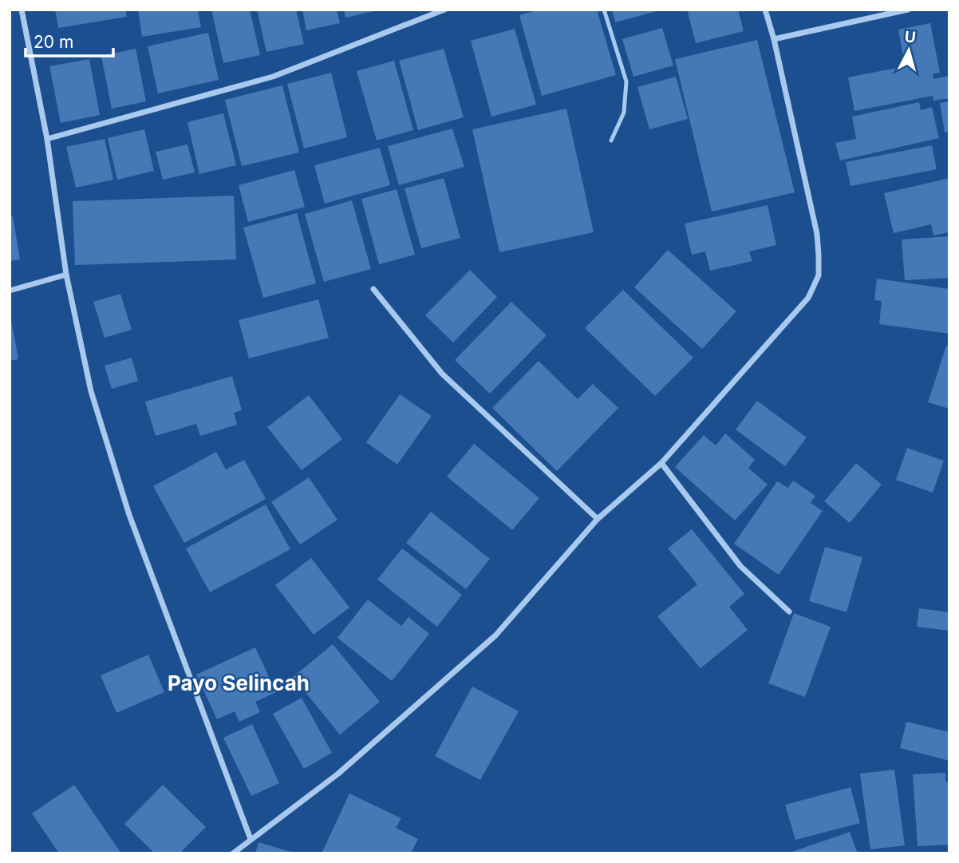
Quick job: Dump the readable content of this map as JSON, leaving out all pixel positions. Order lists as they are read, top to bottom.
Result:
{
  "districts": ["Payo Selincah"],
  "scale_bar": "20 m",
  "north": "top"
}
